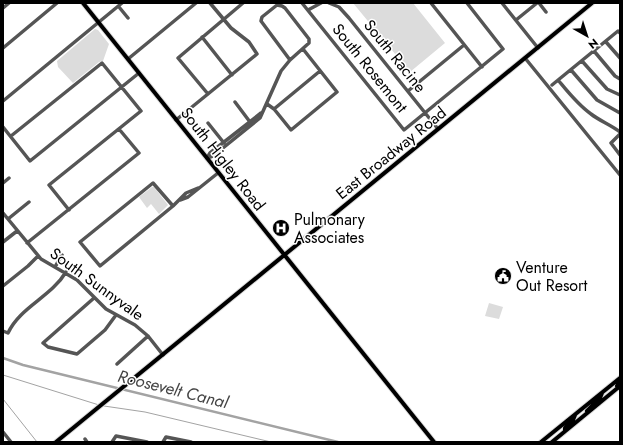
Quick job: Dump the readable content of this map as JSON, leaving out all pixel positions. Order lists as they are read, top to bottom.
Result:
{
  "streets": {
    "main road": ["East Broadway Road", "South Higley Road"],
    "street": ["South Racine", "South Rosemont", "South Sunnyvale"]
  },
  "crossings": [
    ["South Racine", "South Rosemont"],
    ["South Racine", "East Broadway Road"],
    ["East Broadway Road", "South Higley Road"],
    ["East Broadway Road", "South Sunnyvale"]
  ],
  "water": ["Roosevelt Canal"],
  "places": {
    "hospital": ["Pulmonary Associates"],
    "public building": ["Venture Out Resort"]
  },
  "north": "bottom right"
}
